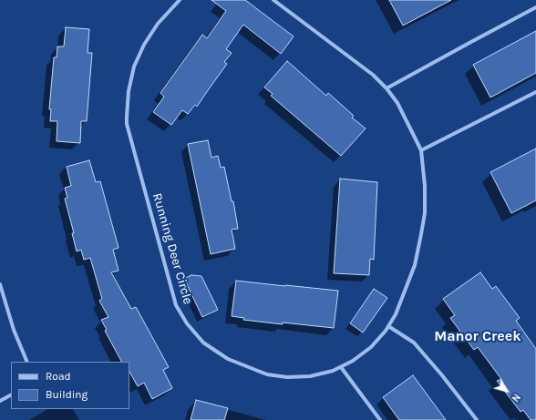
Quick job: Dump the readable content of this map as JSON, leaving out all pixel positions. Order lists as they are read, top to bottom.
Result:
{
  "streets": {
    "street": ["Running Deer Circle"]
  },
  "districts": ["Manor Creek"],
  "legend": ["Road", "Building"],
  "north": "bottom right"
}
